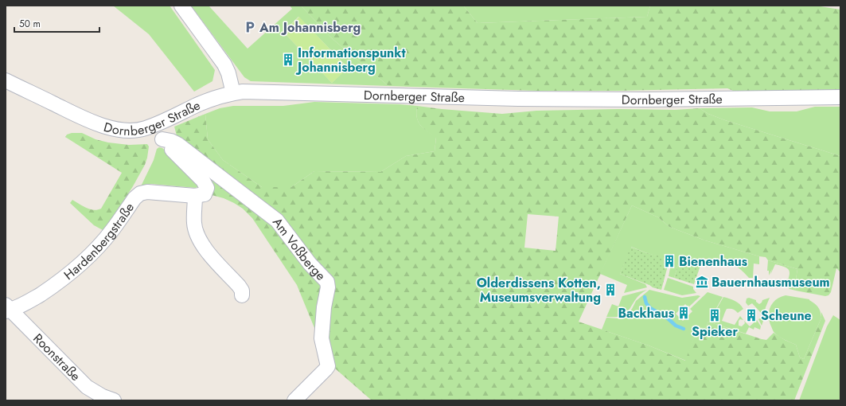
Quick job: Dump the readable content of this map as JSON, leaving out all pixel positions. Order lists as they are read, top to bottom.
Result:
{
  "streets": {
    "street": [
      "Dornberger Straße",
      "Hardenbergstraße",
      "Am Voßberge",
      "Roonstraße"
    ]
  },
  "crossings": [
    ["Hardenbergstraße", "Roonstraße"]
  ],
  "places": {
    "parking": ["Am Johannisberg"],
    "building": [
      "Informationspunkt Johannisberg",
      "Bienenhaus",
      "Olderdissens Kotten, Museumsverwaltung",
      "Backhaus",
      "Spieker",
      "Scheune"
    ],
    "museum": ["Bauernhausmuseum"]
  },
  "scale_bar": "50 m"
}
